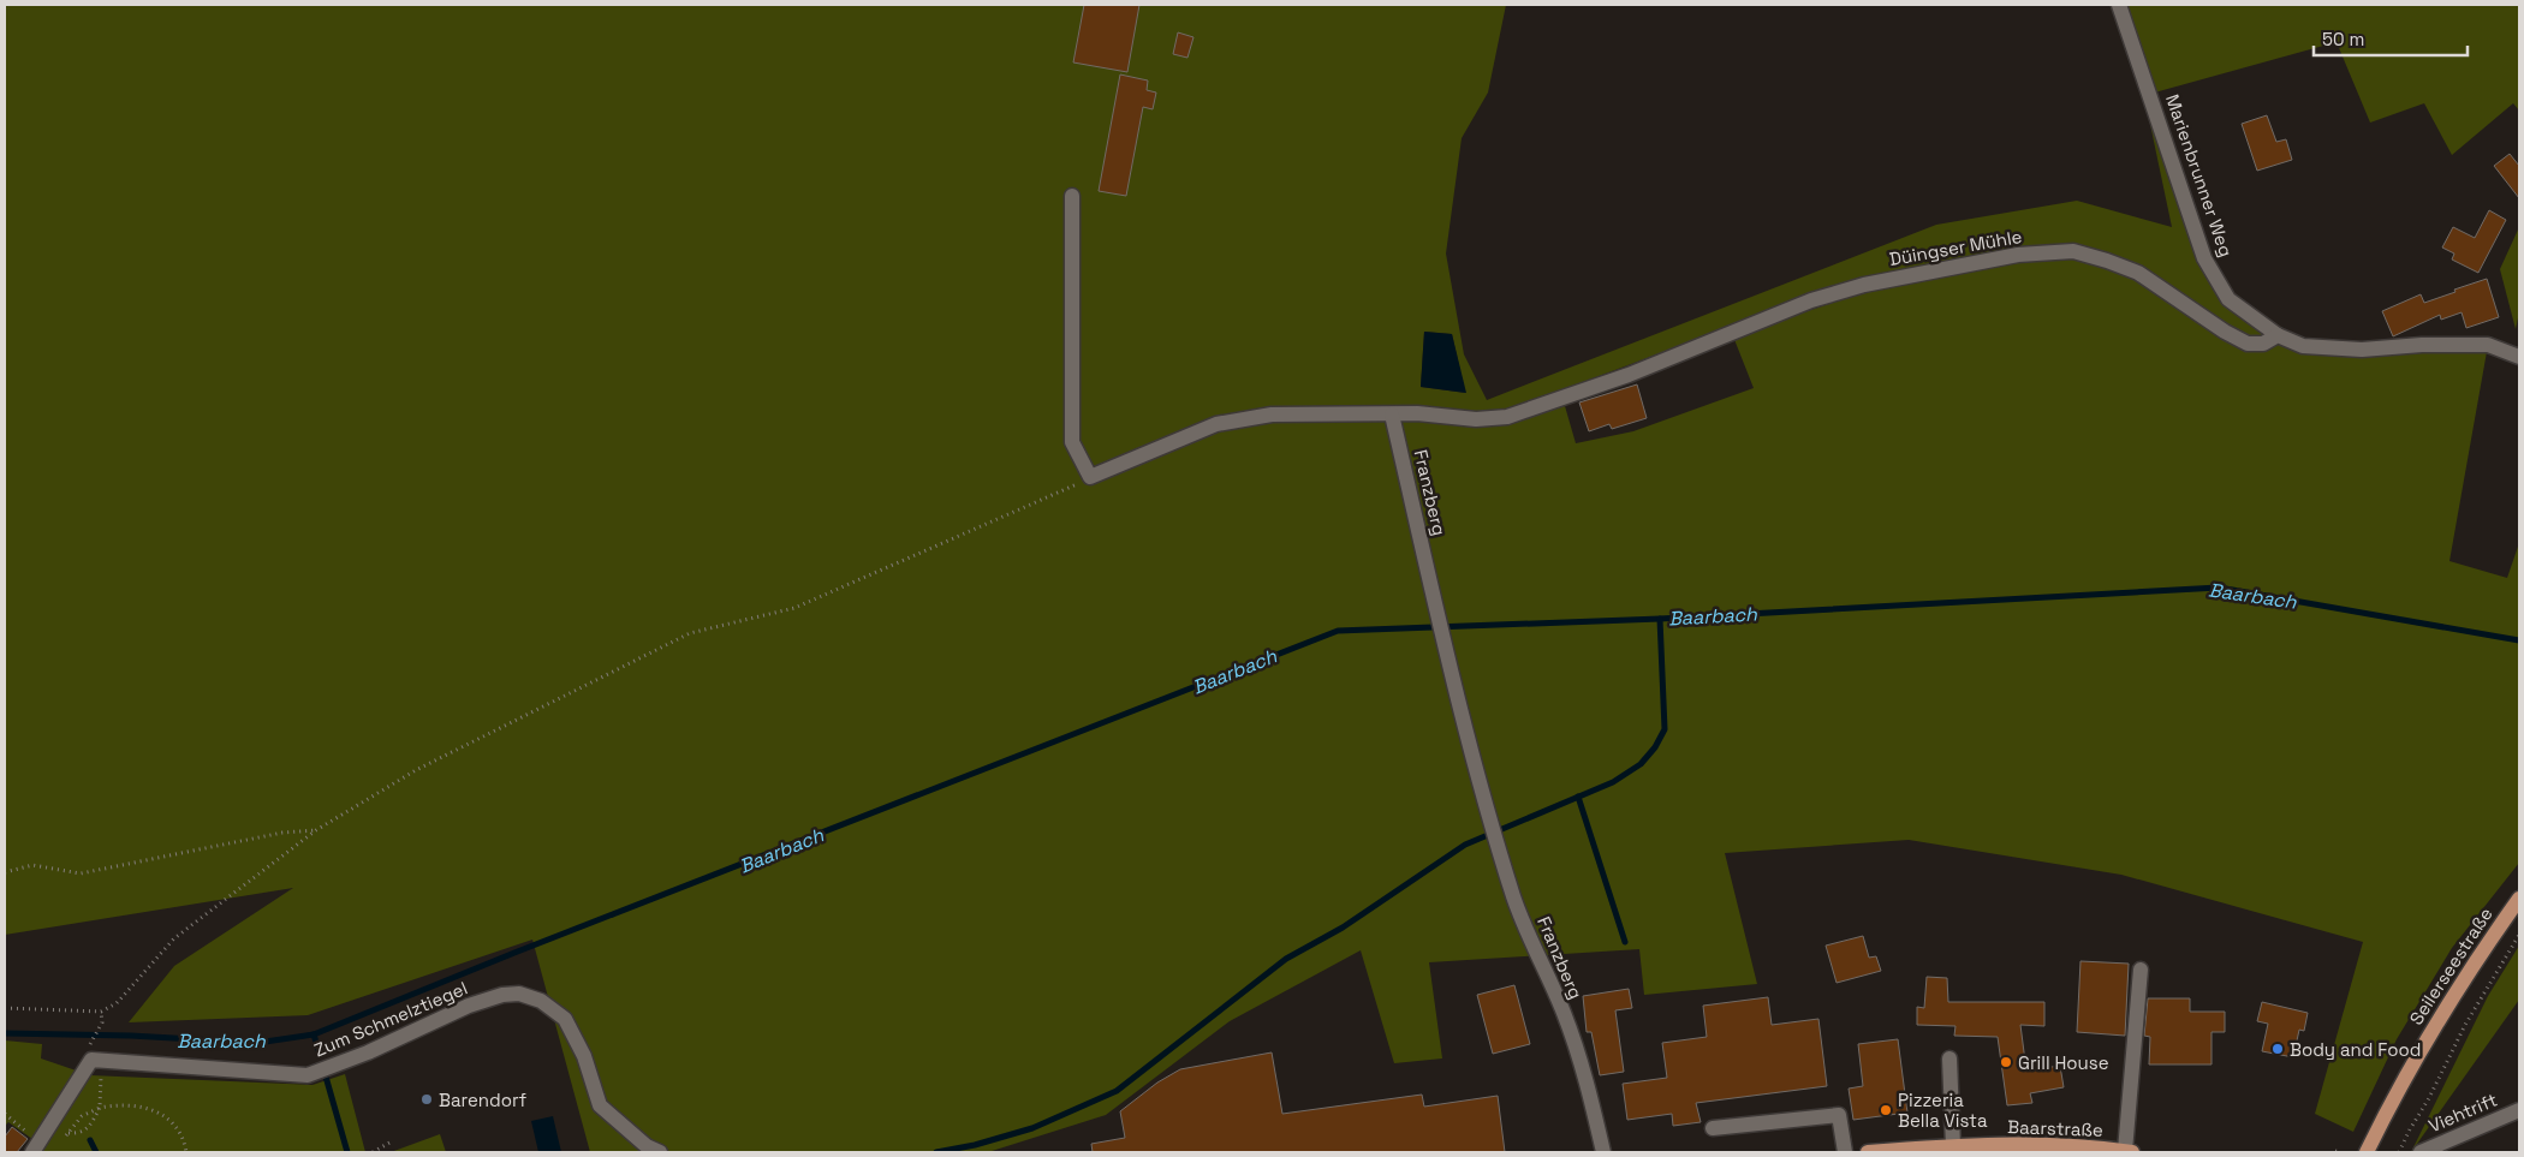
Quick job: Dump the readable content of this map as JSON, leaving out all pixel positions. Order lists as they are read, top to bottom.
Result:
{
  "streets": {
    "main road": ["Seilerseestraße", "Baarstraße"],
    "street": [
      "Marienbrunner Weg",
      "Düingser Mühle",
      "Franzberg",
      "Zum Schmelztiegel",
      "Viehtrift"
    ]
  },
  "crossings": [
    ["Marienbrunner Weg", "Düingser Mühle"],
    ["Düingser Mühle", "Franzberg"]
  ],
  "water": ["Baarbach"],
  "places": [
    "Body and Food",
    "Grill House",
    "Barendorf",
    "Pizzeria Bella Vista"
  ],
  "scale_bar": "50 m"
}
